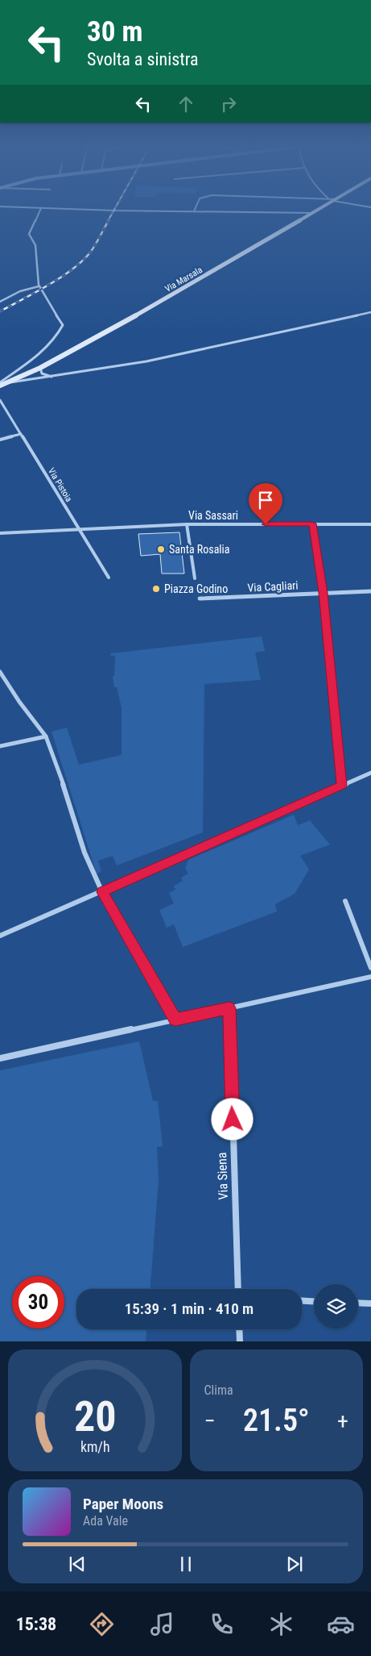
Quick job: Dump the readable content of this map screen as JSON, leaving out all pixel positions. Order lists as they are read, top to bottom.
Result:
{
  "streets": {
    "main road": ["Via Marsala"],
    "street": [
      "Via Pistoia",
      "Via Sassari",
      "Via Cagliari",
      "Via Siena"
    ]
  },
  "crossings": [
    ["Via Pistoia", "Via Sassari"]
  ],
  "places": ["Santa Rosalia", "Piazza Godino"],
  "page": {
    "turn": ["30 m", "Svolta a sinistra"],
    "limit": "30",
    "trip": "15:39 · 1 min · 410 m",
    "tile": "Clima",
    "heat": ["−", "21.5°", "+"],
    "song": ["Paper Moons", "Ada Vale"],
    "tabs": "15:38",
    "gauge": ["20", "km/h"]
  }
}
